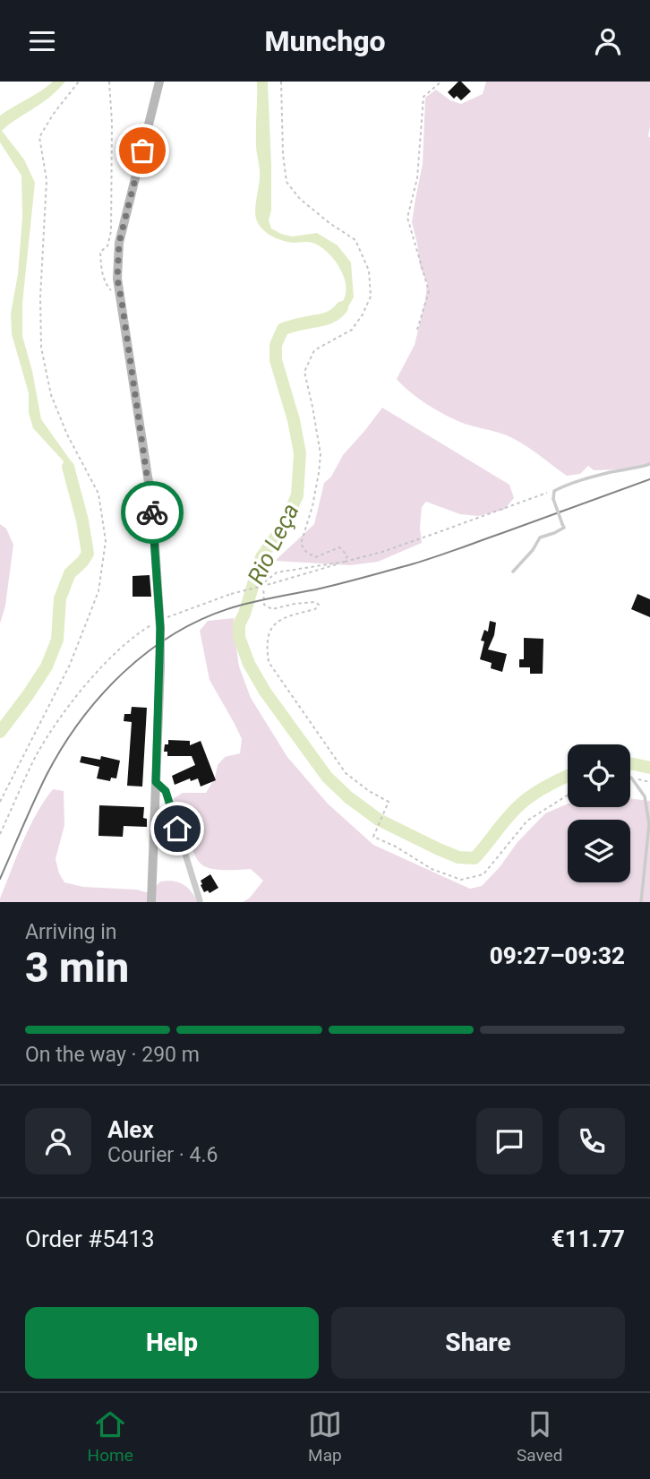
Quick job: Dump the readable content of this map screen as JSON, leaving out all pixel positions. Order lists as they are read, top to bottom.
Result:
{
  "water": ["Rio Leça"],
  "page": {
    "header": "Munchgo",
    "heading": ["3 min", "Arriving in", "09:27–09:32"],
    "panel": [
      "Alex",
      "Courier · 4.6",
      "Order #5413",
      "€11.77"
    ],
    "bar": "On the way · 290 m",
    "buttons": ["Help", "Share"],
    "tabs": ["Home", "Map", "Saved"]
  }
}
